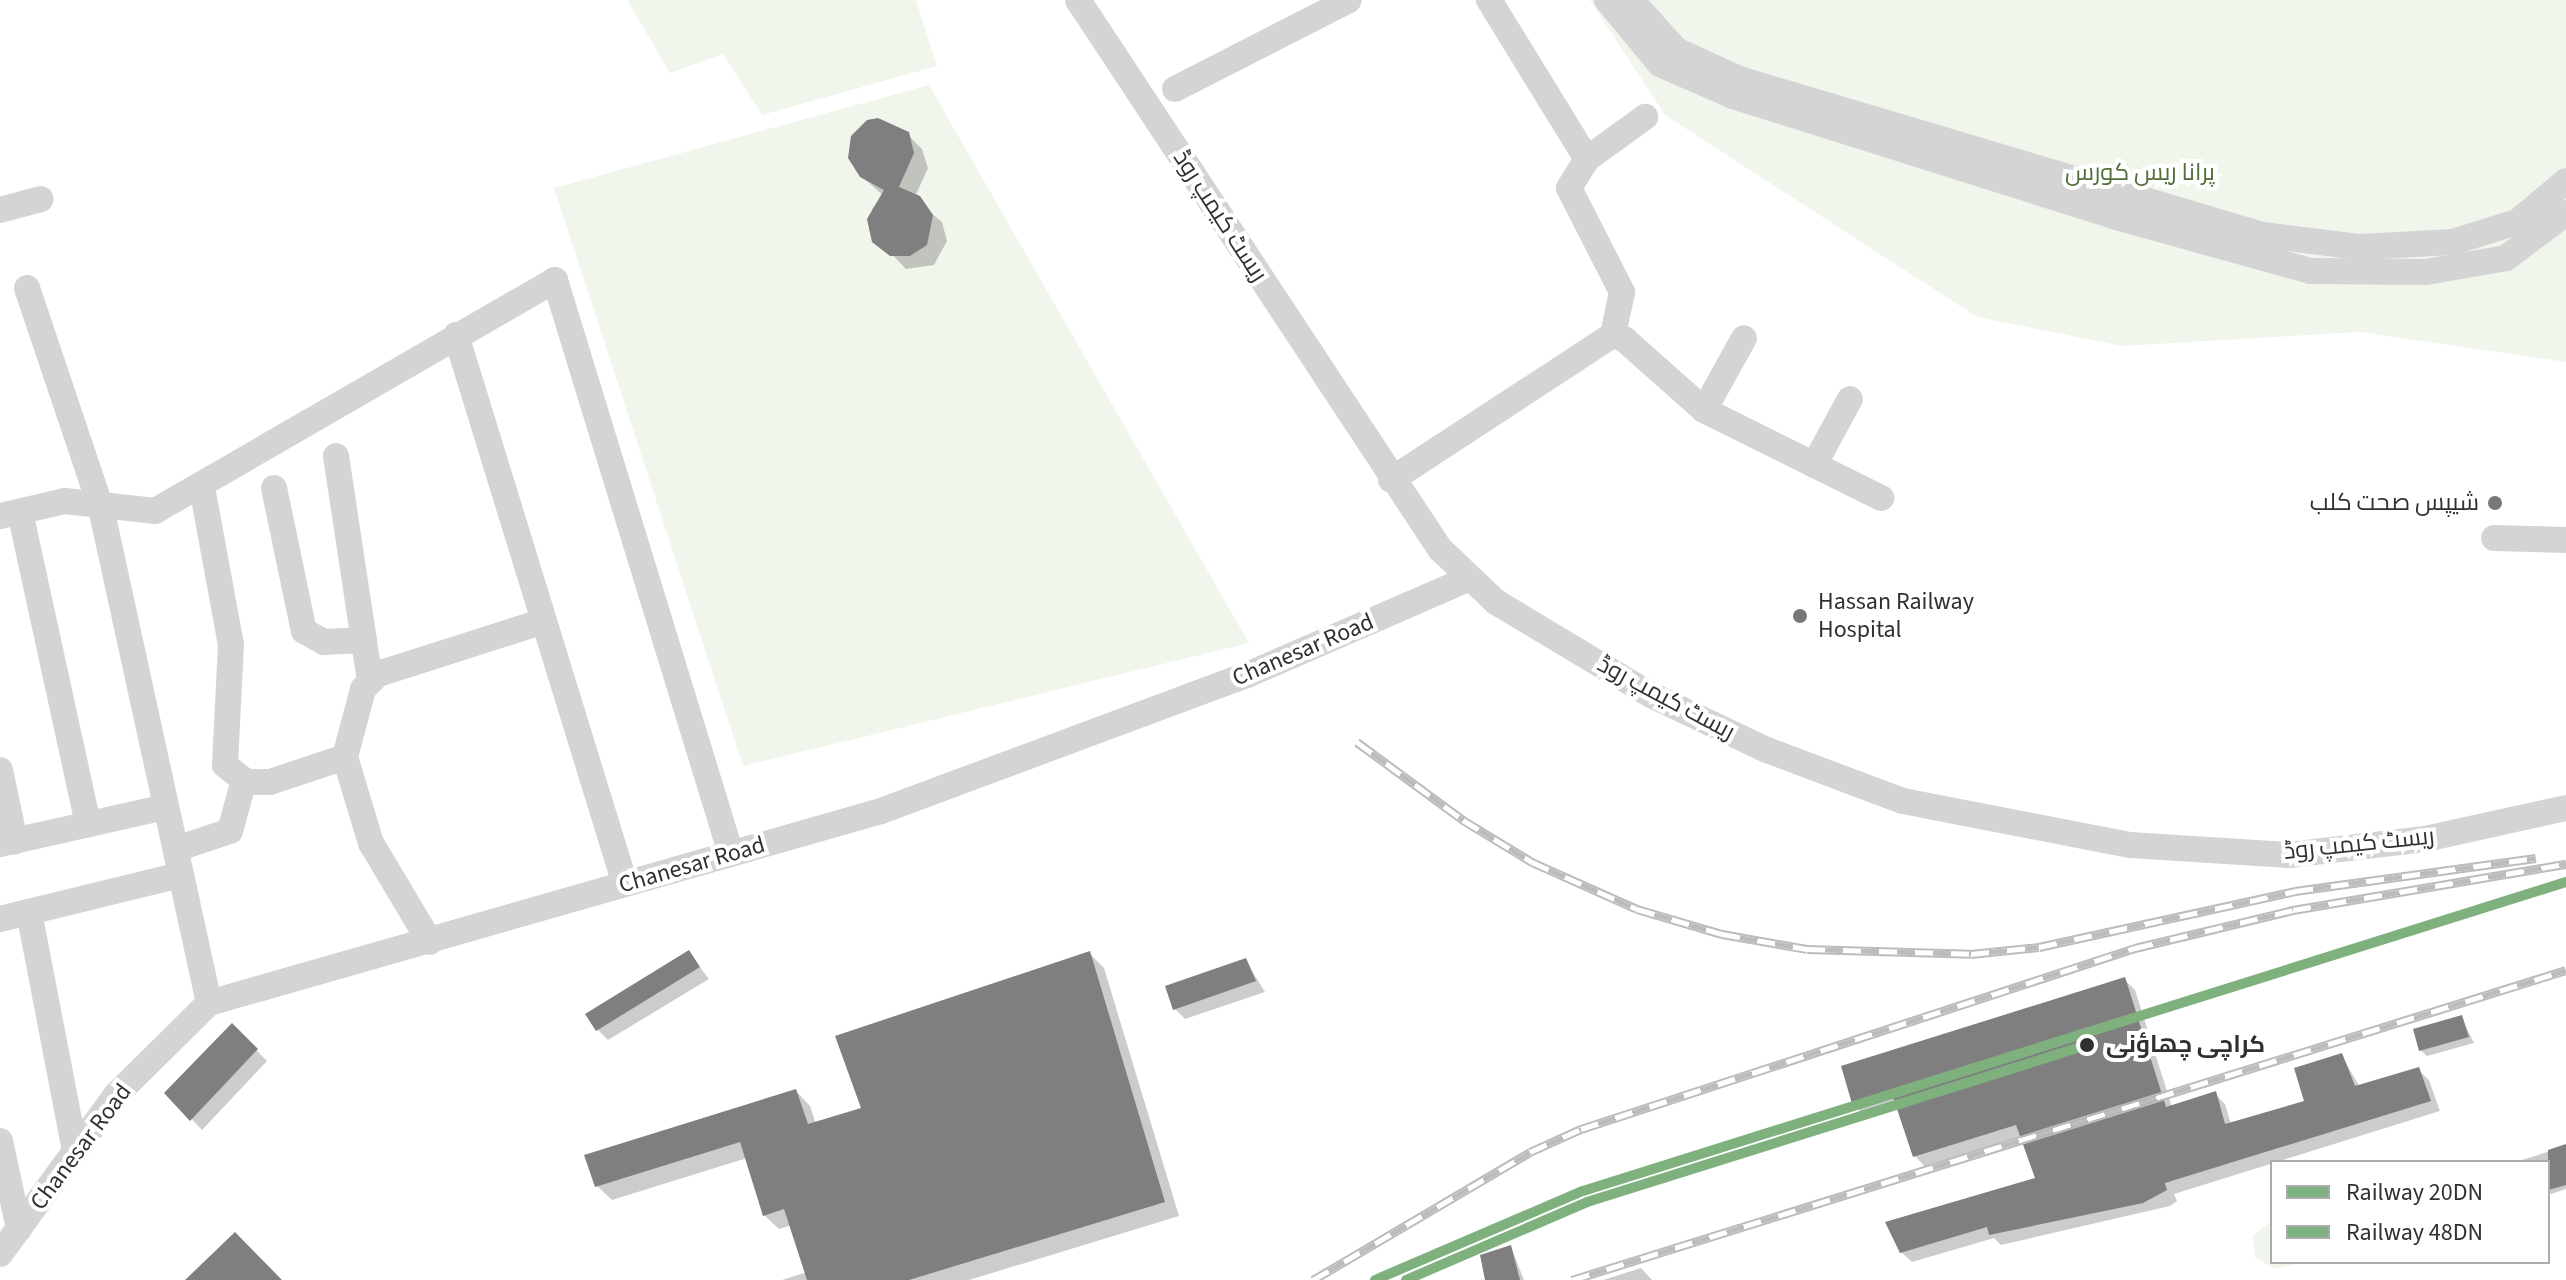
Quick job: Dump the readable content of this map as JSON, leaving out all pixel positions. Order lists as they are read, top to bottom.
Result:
{
  "streets": {
    "street": ["ریسٹ کیمپ روڈ", "Chanesar Road"]
  },
  "crossings": [
    ["ریسٹ کیمپ روڈ", "Chanesar Road"]
  ],
  "parks": ["پرانا ریس کورس"],
  "places": ["شیپس صحت کلب", "Hassan Railway Hospital", "کراچی چھاؤنی"],
  "lines": ["rail line 20DN", "rail line 48DN"],
  "legend": ["Railway 20DN", "Railway 48DN"]
}
